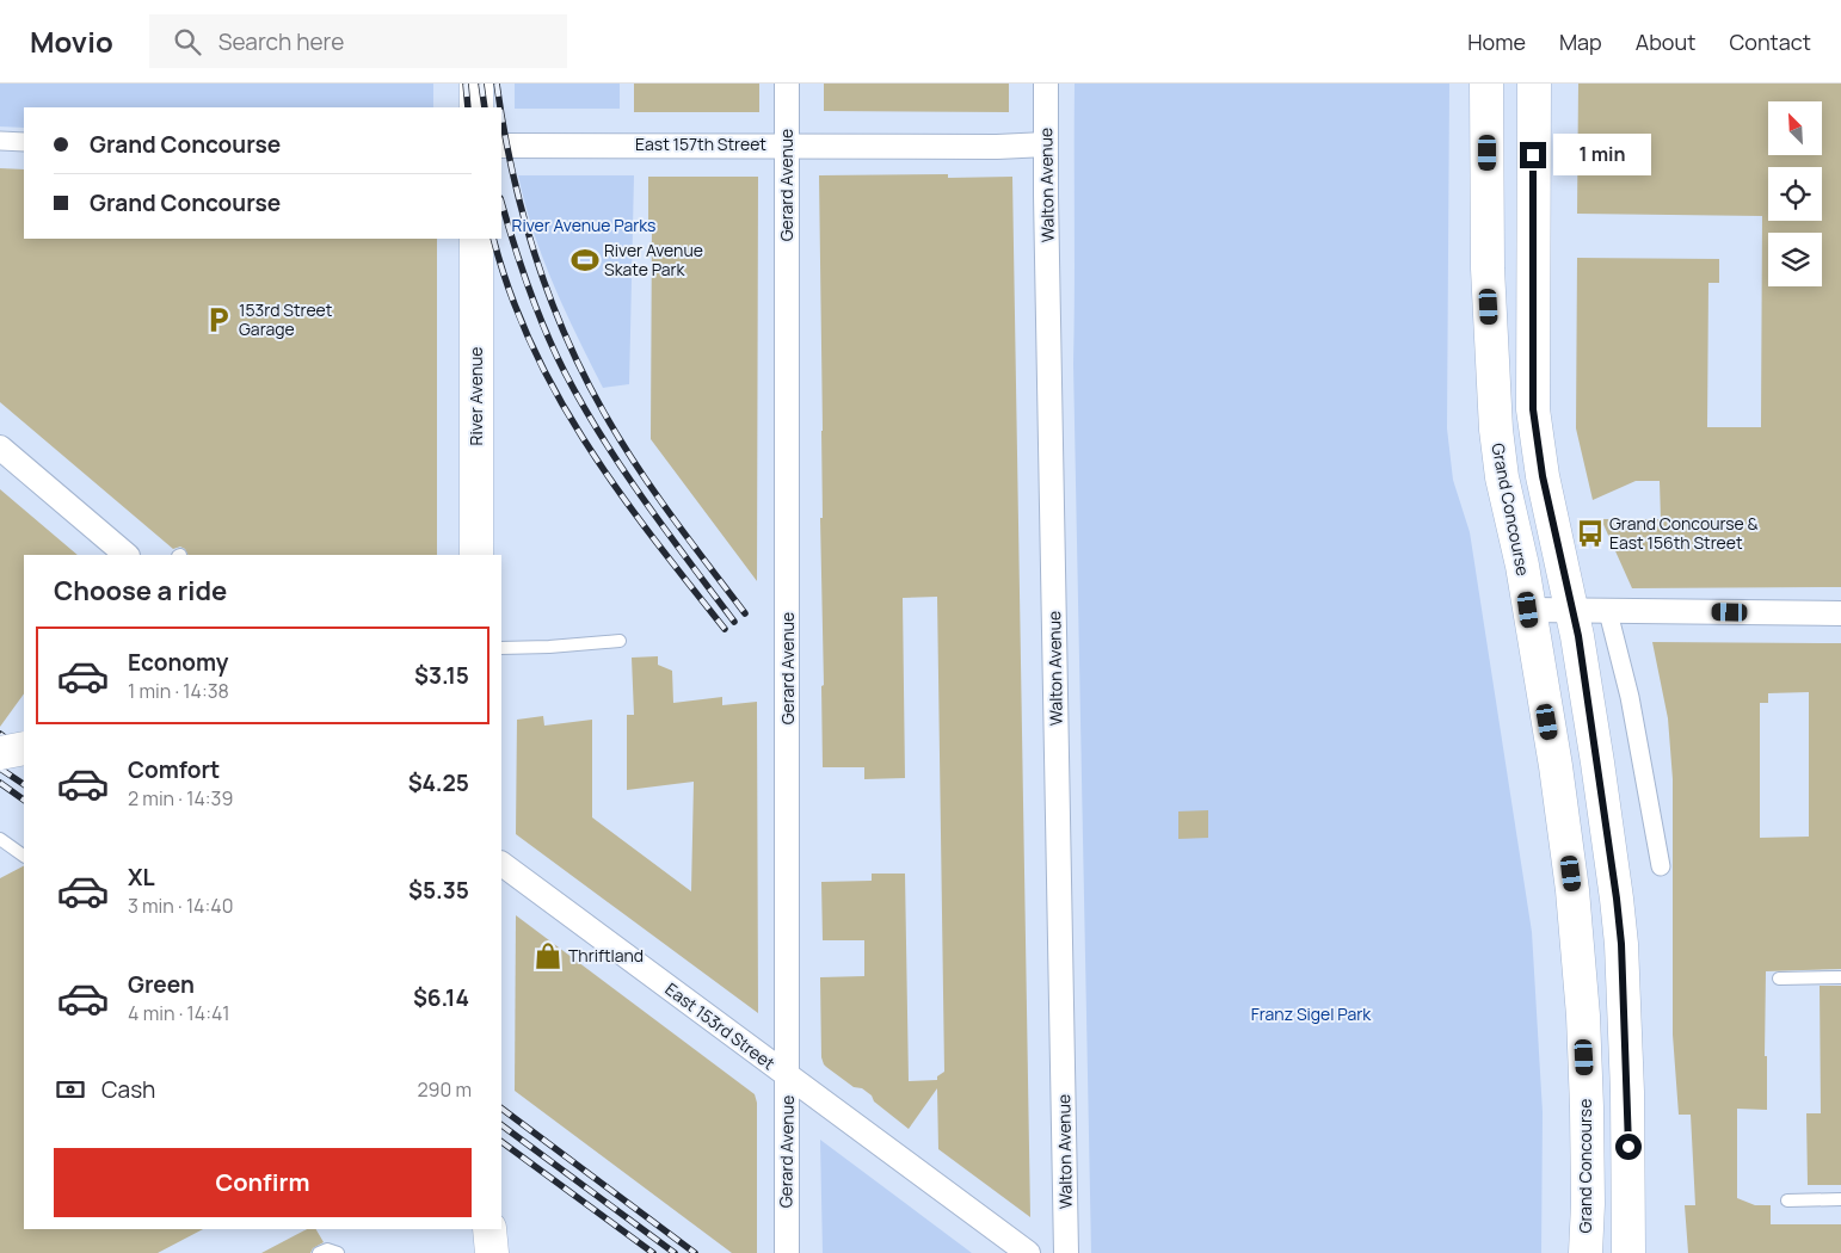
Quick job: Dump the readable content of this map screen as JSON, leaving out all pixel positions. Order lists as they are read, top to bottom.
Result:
{
  "streets": {
    "main road": ["River Avenue", "Grand Concourse"],
    "street": [
      "East 157th Street",
      "Gerard Avenue",
      "Walton Avenue",
      "East 153rd Street"
    ]
  },
  "crossings": [
    ["East 157th Street", "Gerard Avenue"],
    ["East 157th Street", "Walton Avenue"],
    ["Gerard Avenue", "East 153rd Street"]
  ],
  "parks": ["River Avenue Parks", "Franz Sigel Park"],
  "places": {
    "sports": ["River Avenue Skate Park"],
    "parking": ["153rd Street Garage"],
    "bus stop": ["Grand Concourse & East 156th Street"],
    "shop": ["Thriftland"]
  },
  "north": "top left",
  "page": {
    "header": "Movio",
    "search": "Search here",
    "nav": [
      "Home",
      "Map",
      "About",
      "Contact"
    ],
    "banner": ["Grand Concourse", "Grand Concourse"],
    "bubble": "1 min",
    "heading": "Choose a ride",
    "list": [
      {
        "name": "Economy",
        "note": "1 min · 14:38",
        "value": "$3.15"
      },
      {
        "name": "Comfort",
        "note": "2 min · 14:39",
        "value": "$4.25"
      },
      {
        "name": "XL",
        "note": "3 min · 14:40",
        "value": "$5.35"
      },
      {
        "name": "Green",
        "note": "4 min · 14:41",
        "value": "$6.14"
      }
    ],
    "pay": ["Cash", "290 m"],
    "buttons": "Confirm"
  }
}
